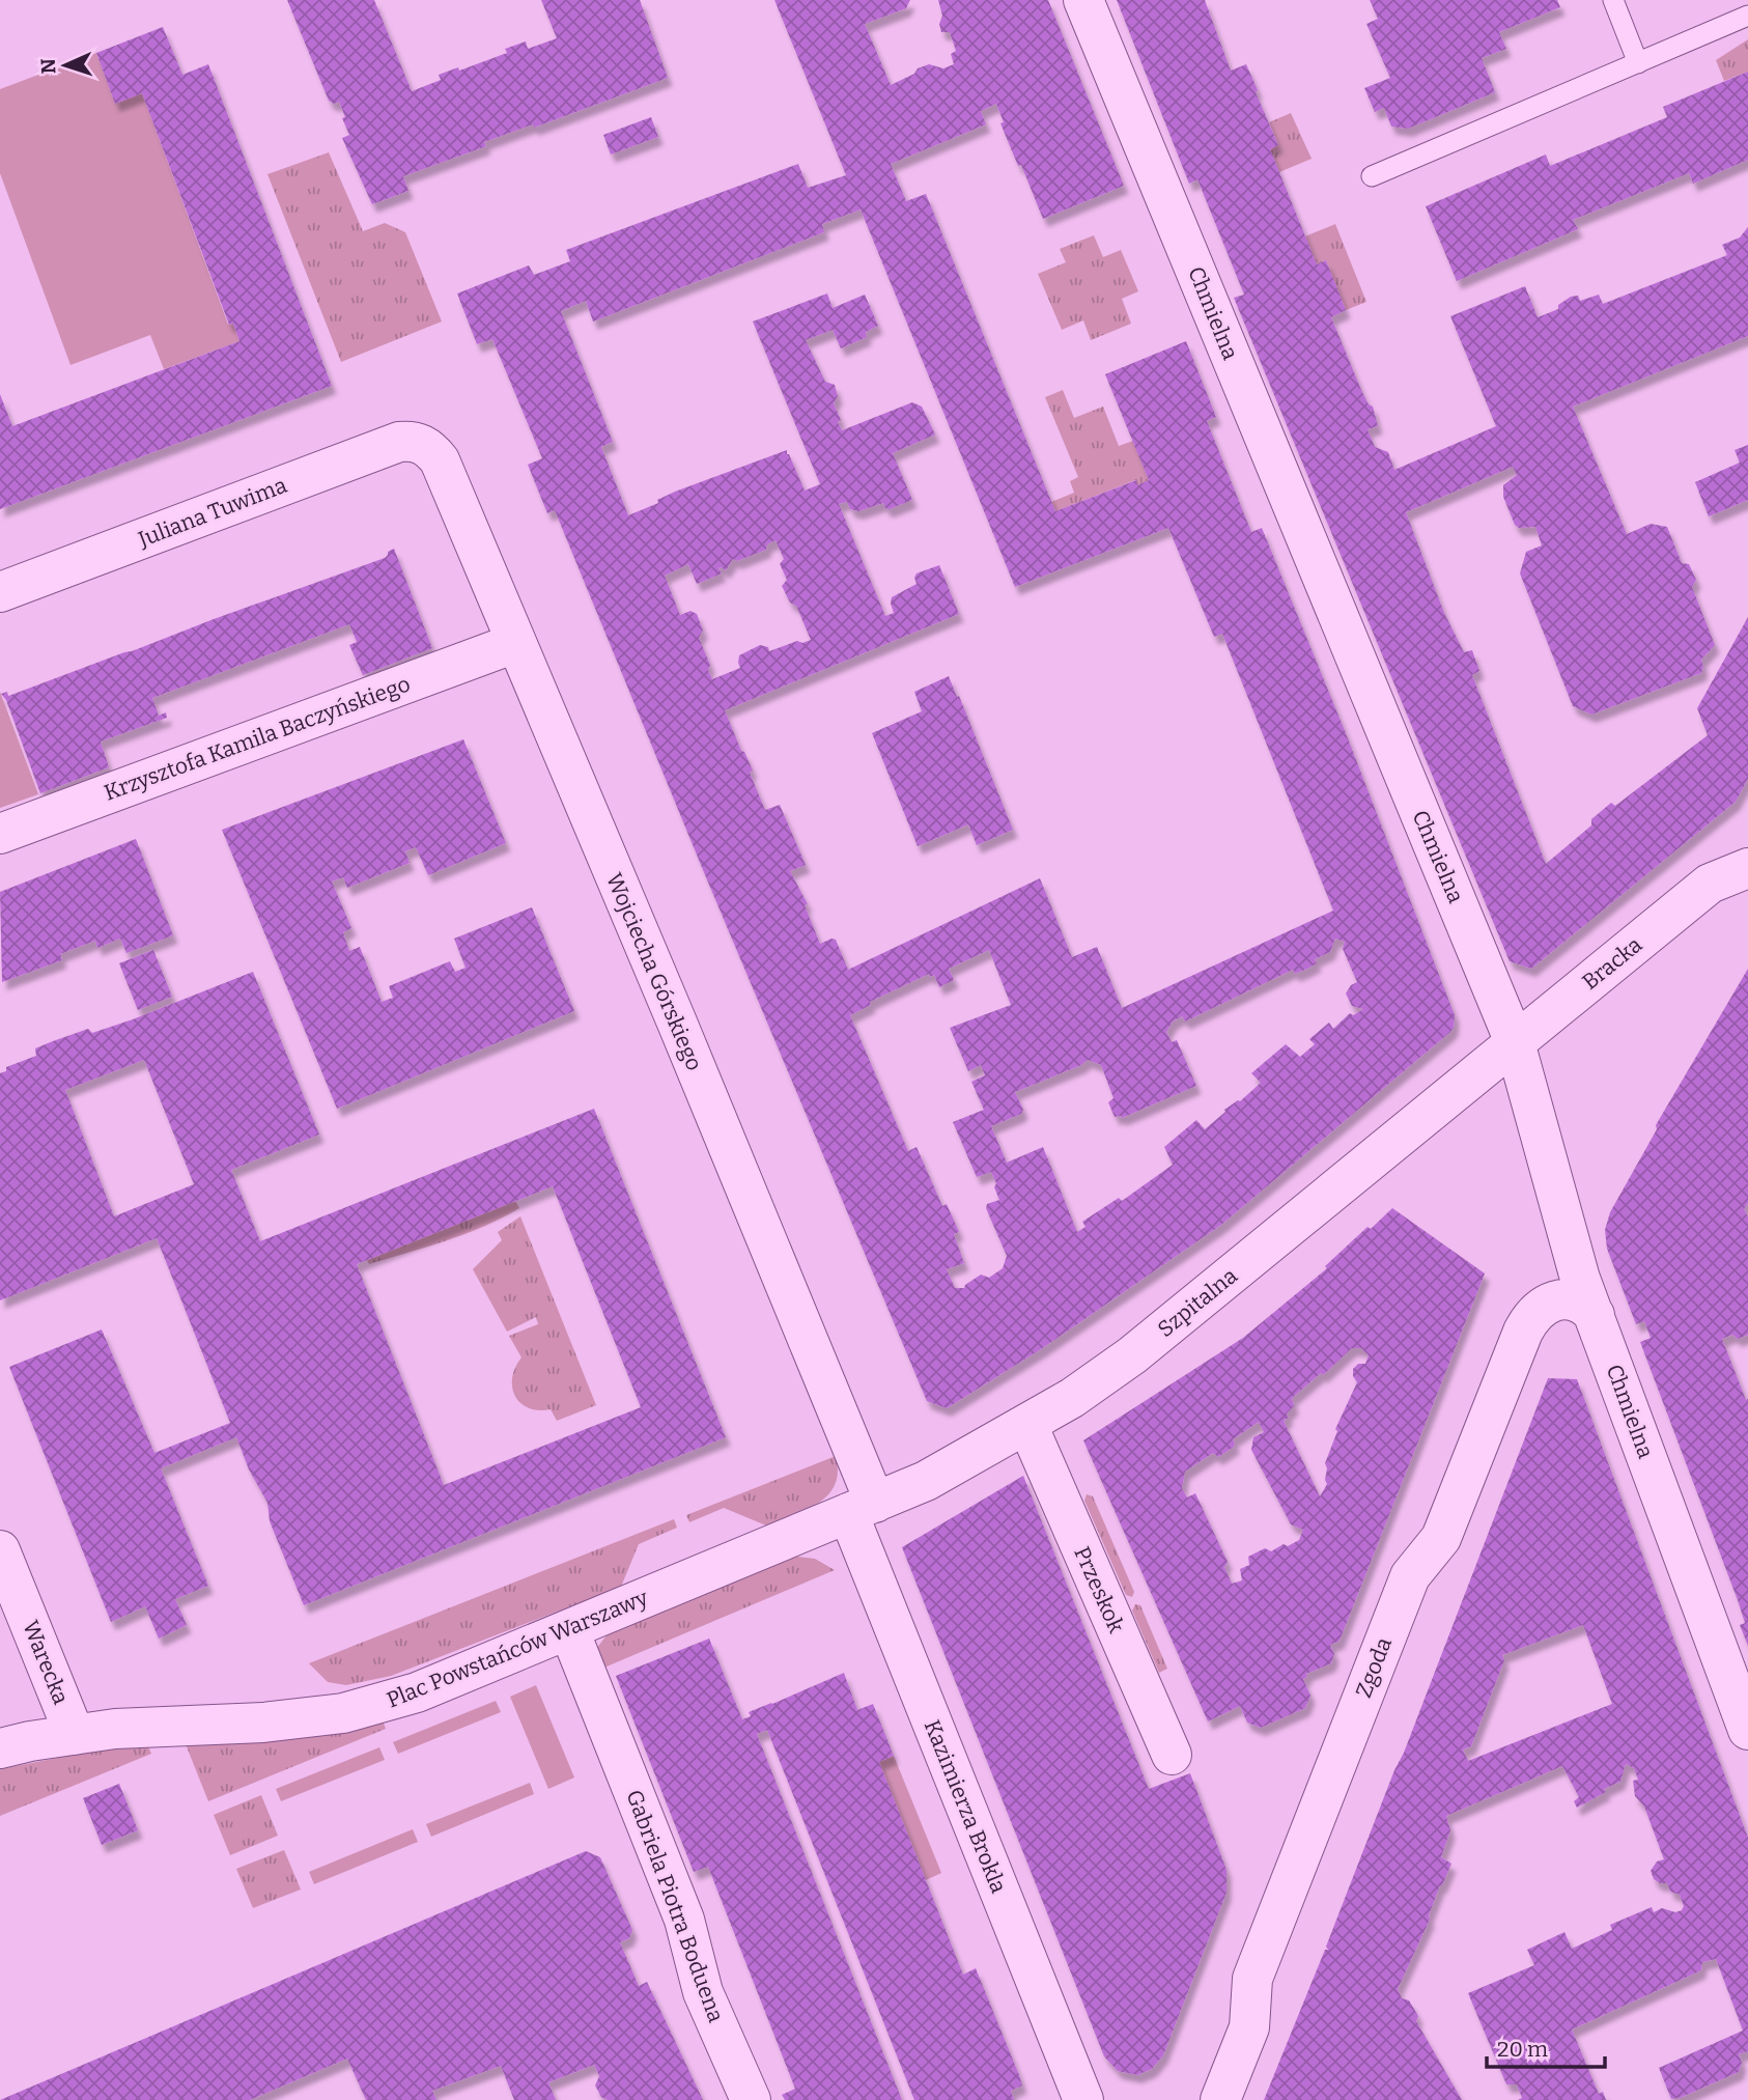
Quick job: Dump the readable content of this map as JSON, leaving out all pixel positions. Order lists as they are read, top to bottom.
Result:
{
  "streets": {
    "street": [
      "Chmielna",
      "Juliana Tuwima",
      "Krzysztofa Kamila Baczyńskiego",
      "Bracka",
      "Wojciecha Górskiego",
      "Szpitalna",
      "Przeskok",
      "Plac Powstańców Warszawy",
      "Warecka",
      "Zgoda",
      "Kazimierza Brokla",
      "Gabriela Piotra Boduena"
    ]
  },
  "crossings": [
    ["Chmielna", "Bracka"],
    ["Chmielna", "Szpitalna"],
    ["Chmielna", "Zgoda"],
    ["Juliana Tuwima", "Wojciecha Górskiego"],
    ["Krzysztofa Kamila Baczyńskiego", "Wojciecha Górskiego"],
    ["Bracka", "Szpitalna"],
    ["Wojciecha Górskiego", "Szpitalna"],
    ["Wojciecha Górskiego", "Plac Powstańców Warszawy"],
    ["Wojciecha Górskiego", "Kazimierza Brokla"],
    ["Szpitalna", "Przeskok"],
    ["Szpitalna", "Plac Powstańców Warszawy"],
    ["Szpitalna", "Kazimierza Brokla"],
    ["Plac Powstańców Warszawy", "Warecka"],
    ["Plac Powstańców Warszawy", "Kazimierza Brokla"],
    ["Plac Powstańców Warszawy", "Gabriela Piotra Boduena"]
  ],
  "scale_bar": "20 m",
  "north": "left"
}
